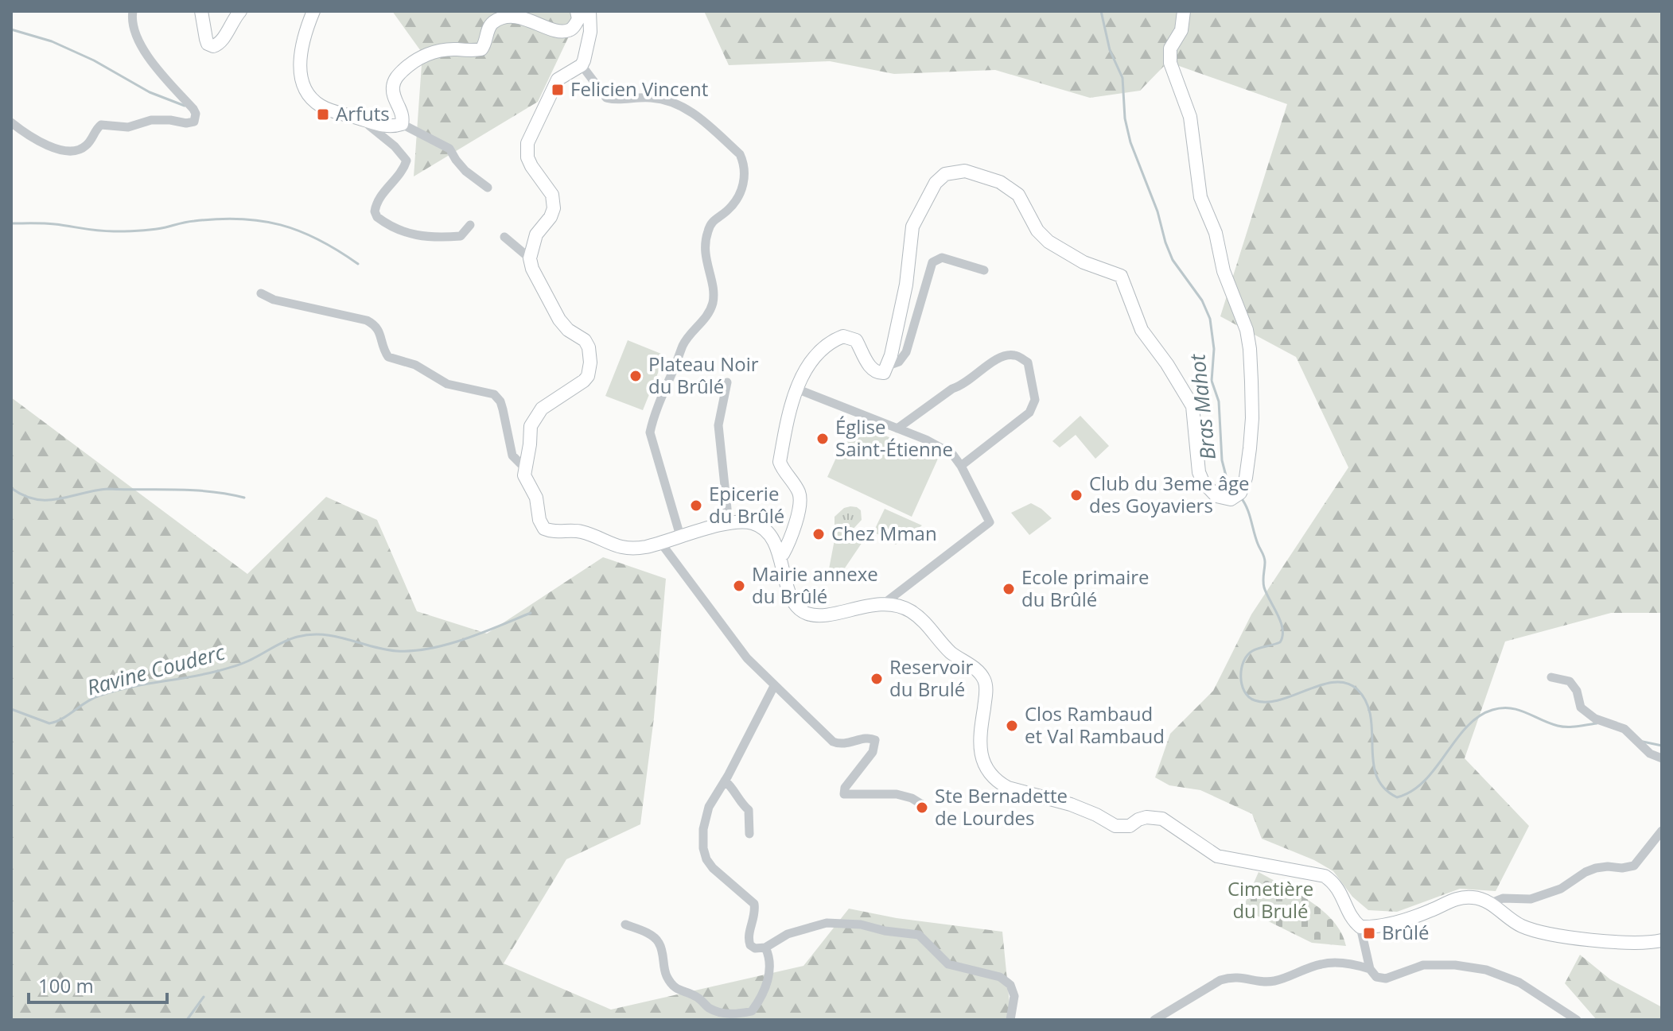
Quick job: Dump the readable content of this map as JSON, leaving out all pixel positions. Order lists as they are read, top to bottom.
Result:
{
  "water": ["Bras Mahot", "Ravine Couderc"],
  "parks": ["Cimetière du Brulé"],
  "places": {
    "transit": ["Felicien Vincent", "Arfuts", "Brûlé"],
    "other": [
      "Plateau Noir du Brûlé",
      "Église Saint-Étienne",
      "Club du 3eme âge des Goyaviers",
      "Epicerie du Brûlé",
      "Chez Mman",
      "Mairie annexe du Brûlé",
      "Ecole primaire du Brûlé",
      "Reservoir du Brulé",
      "Clos Rambaud et Val Rambaud",
      "Ste Bernadette de Lourdes"
    ]
  },
  "scale_bar": "100 m"
}
